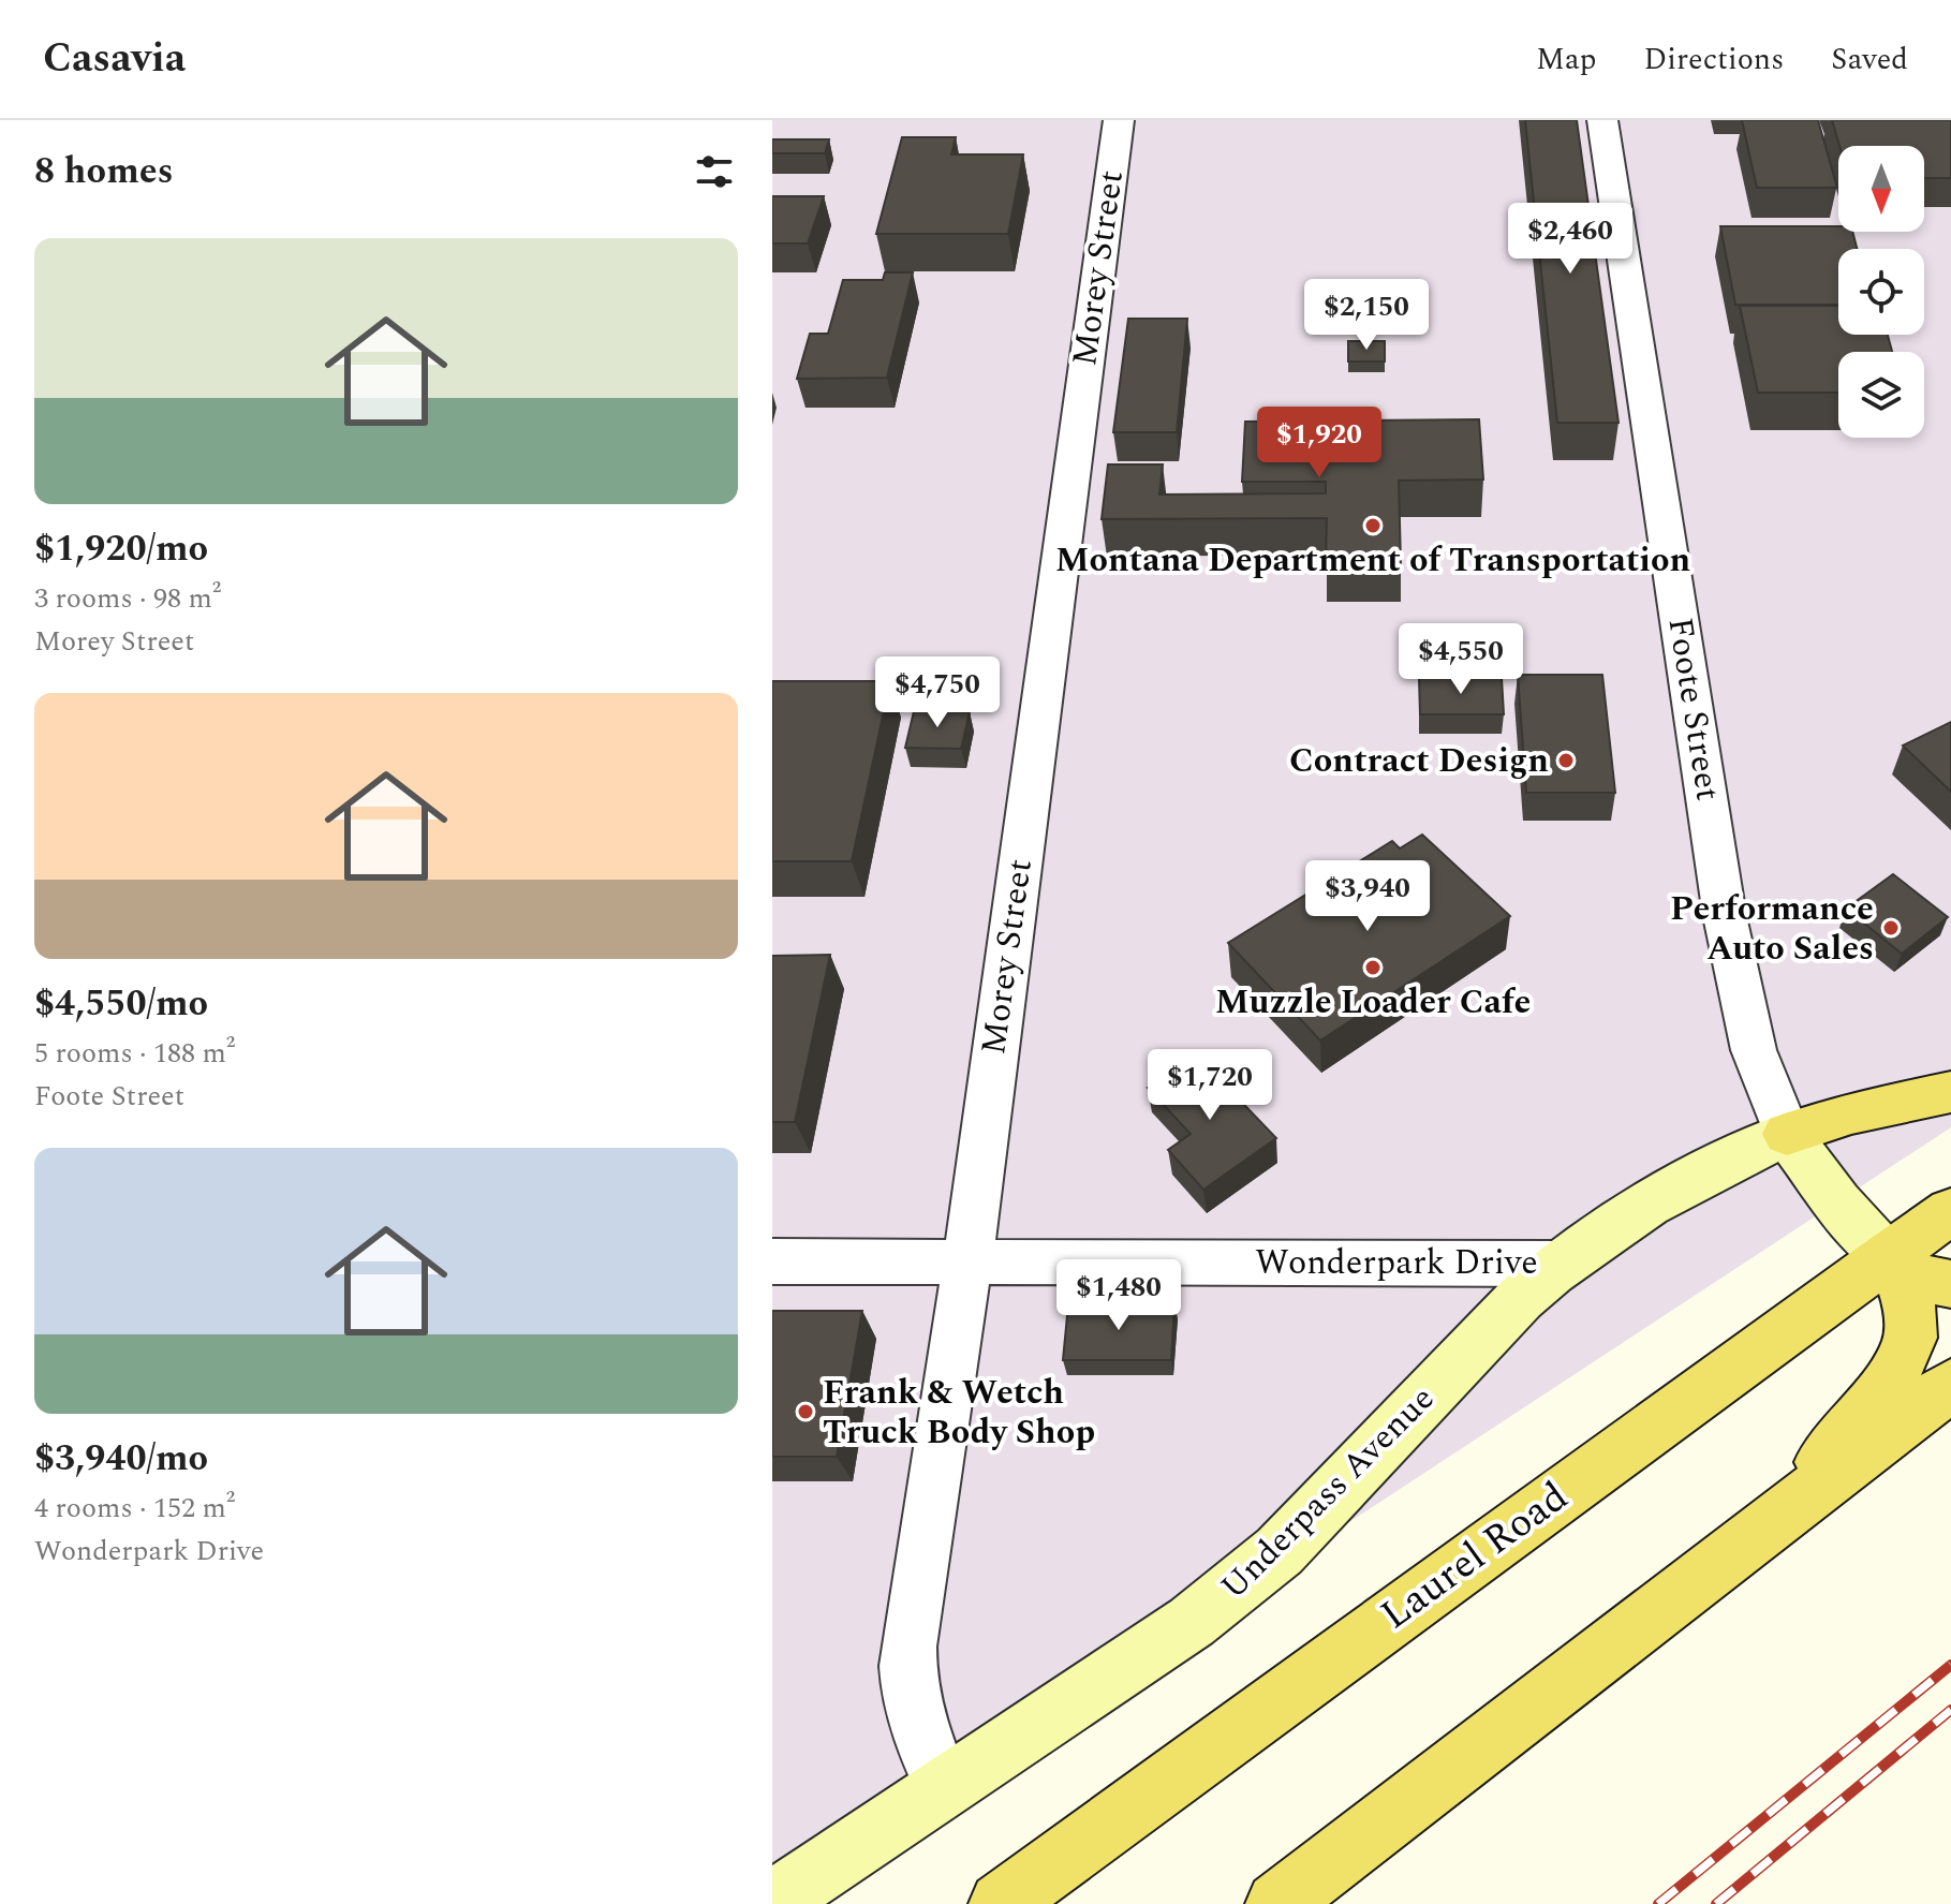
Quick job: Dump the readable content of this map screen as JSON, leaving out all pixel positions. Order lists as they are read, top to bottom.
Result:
{
  "streets": {
    "main road": ["Laurel Road"],
    "street": [
      "Morey Street",
      "Foote Street",
      "Wonderpark Drive",
      "Underpass Avenue"
    ]
  },
  "crossings": [
    ["Morey Street", "Wonderpark Drive"],
    ["Morey Street", "Underpass Avenue"],
    ["Foote Street", "Underpass Avenue"],
    ["Foote Street", "Laurel Road"],
    ["Wonderpark Drive", "Underpass Avenue"]
  ],
  "places": [
    "Montana Department of Transportation",
    "Contract Design",
    "Performance Auto Sales",
    "Muzzle Loader Cafe",
    "Frank & Wetch Truck Body Shop"
  ],
  "north": "bottom",
  "page": {
    "header": "Casavia",
    "nav": ["Map", "Directions", "Saved"],
    "heading": "8 homes",
    "price": [
      "$2,460",
      "$2,150",
      "$1,920",
      "$4,550",
      "$4,750",
      "$3,940",
      "$1,720",
      "$1,480"
    ],
    "list": [
      {
        "name": "$1,920/mo",
        "note": "3 rooms · 98 m² · Morey Street"
      },
      {
        "name": "$4,550/mo",
        "note": "5 rooms · 188 m² · Foote Street"
      },
      {
        "name": "$3,940/mo",
        "note": "4 rooms · 152 m² · Wonderpark Drive"
      }
    ]
  }
}
